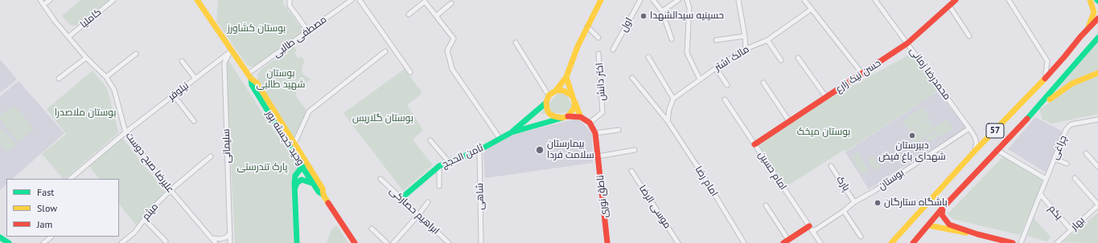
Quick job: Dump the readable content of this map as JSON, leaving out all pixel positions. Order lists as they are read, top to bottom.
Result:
{
  "streets": {
    "main road": [
      "حسن نیک زارع",
      "57",
      "وحید خجسته پور",
      "ثامن الحجج",
      "ناطق نوری"
    ],
    "street": [
      "کاملیا",
      "اول",
      "مصطفی طالبی",
      "مالک اشتر",
      "محمدرضا زمانی",
      "اختر دانش",
      "نیلوفر",
      "سلیمانی",
      "چراغی",
      "علیرضا صبح دوست",
      "امام حسین",
      "بوستان",
      "امام رضا",
      "پارک",
      "شاهی",
      "موسی الرضا",
      "ابراهیم حصارکی",
      "میثم",
      "یکم",
      "بهار"
    ]
  },
  "crossings": [
    ["کاملیا", "علیرضا صبح دوست"],
    ["مصطفی طالبی", "وحید خجسته پور"],
    ["محمدرضا زمانی", "حسن نیک زارع"],
    ["محمدرضا زمانی", "57"],
    ["محمدرضا زمانی", "بوستان"],
    ["حسن نیک زارع", "امام حسین"],
    ["اختر دانش", "ناطق نوری"],
    ["نیلوفر", "وحید خجسته پور"],
    ["نیلوفر", "سلیمانی"],
    ["نیلوفر", "علیرضا صبح دوست"],
    ["وحید خجسته پور", "سلیمانی"],
    ["چراغی", "یکم"],
    ["ثامن الحجج", "شاهی"],
    ["ثامن الحجج", "ابراهیم حصارکی"],
    ["علیرضا صبح دوست", "میثم"],
    ["امام حسین", "بوستان"],
    ["بوستان", "پارک"],
    ["یکم", "بهار"]
  ],
  "parks": [
    "بوستان کشاورز",
    "بوستان شهید طالبی",
    "بوستان ملاصدرا",
    "بوستان گلاریس",
    "بوستان میخک",
    "پارک تندرستی"
  ],
  "places": [
    "حسینیه سیدالشهدا",
    "دبیرستان شهدای باغ فیض",
    "بیمارستان سلامت فردا",
    "باشگاه ستارگان"
  ],
  "legend": ["Fast", "Slow", "Jam"]
}
